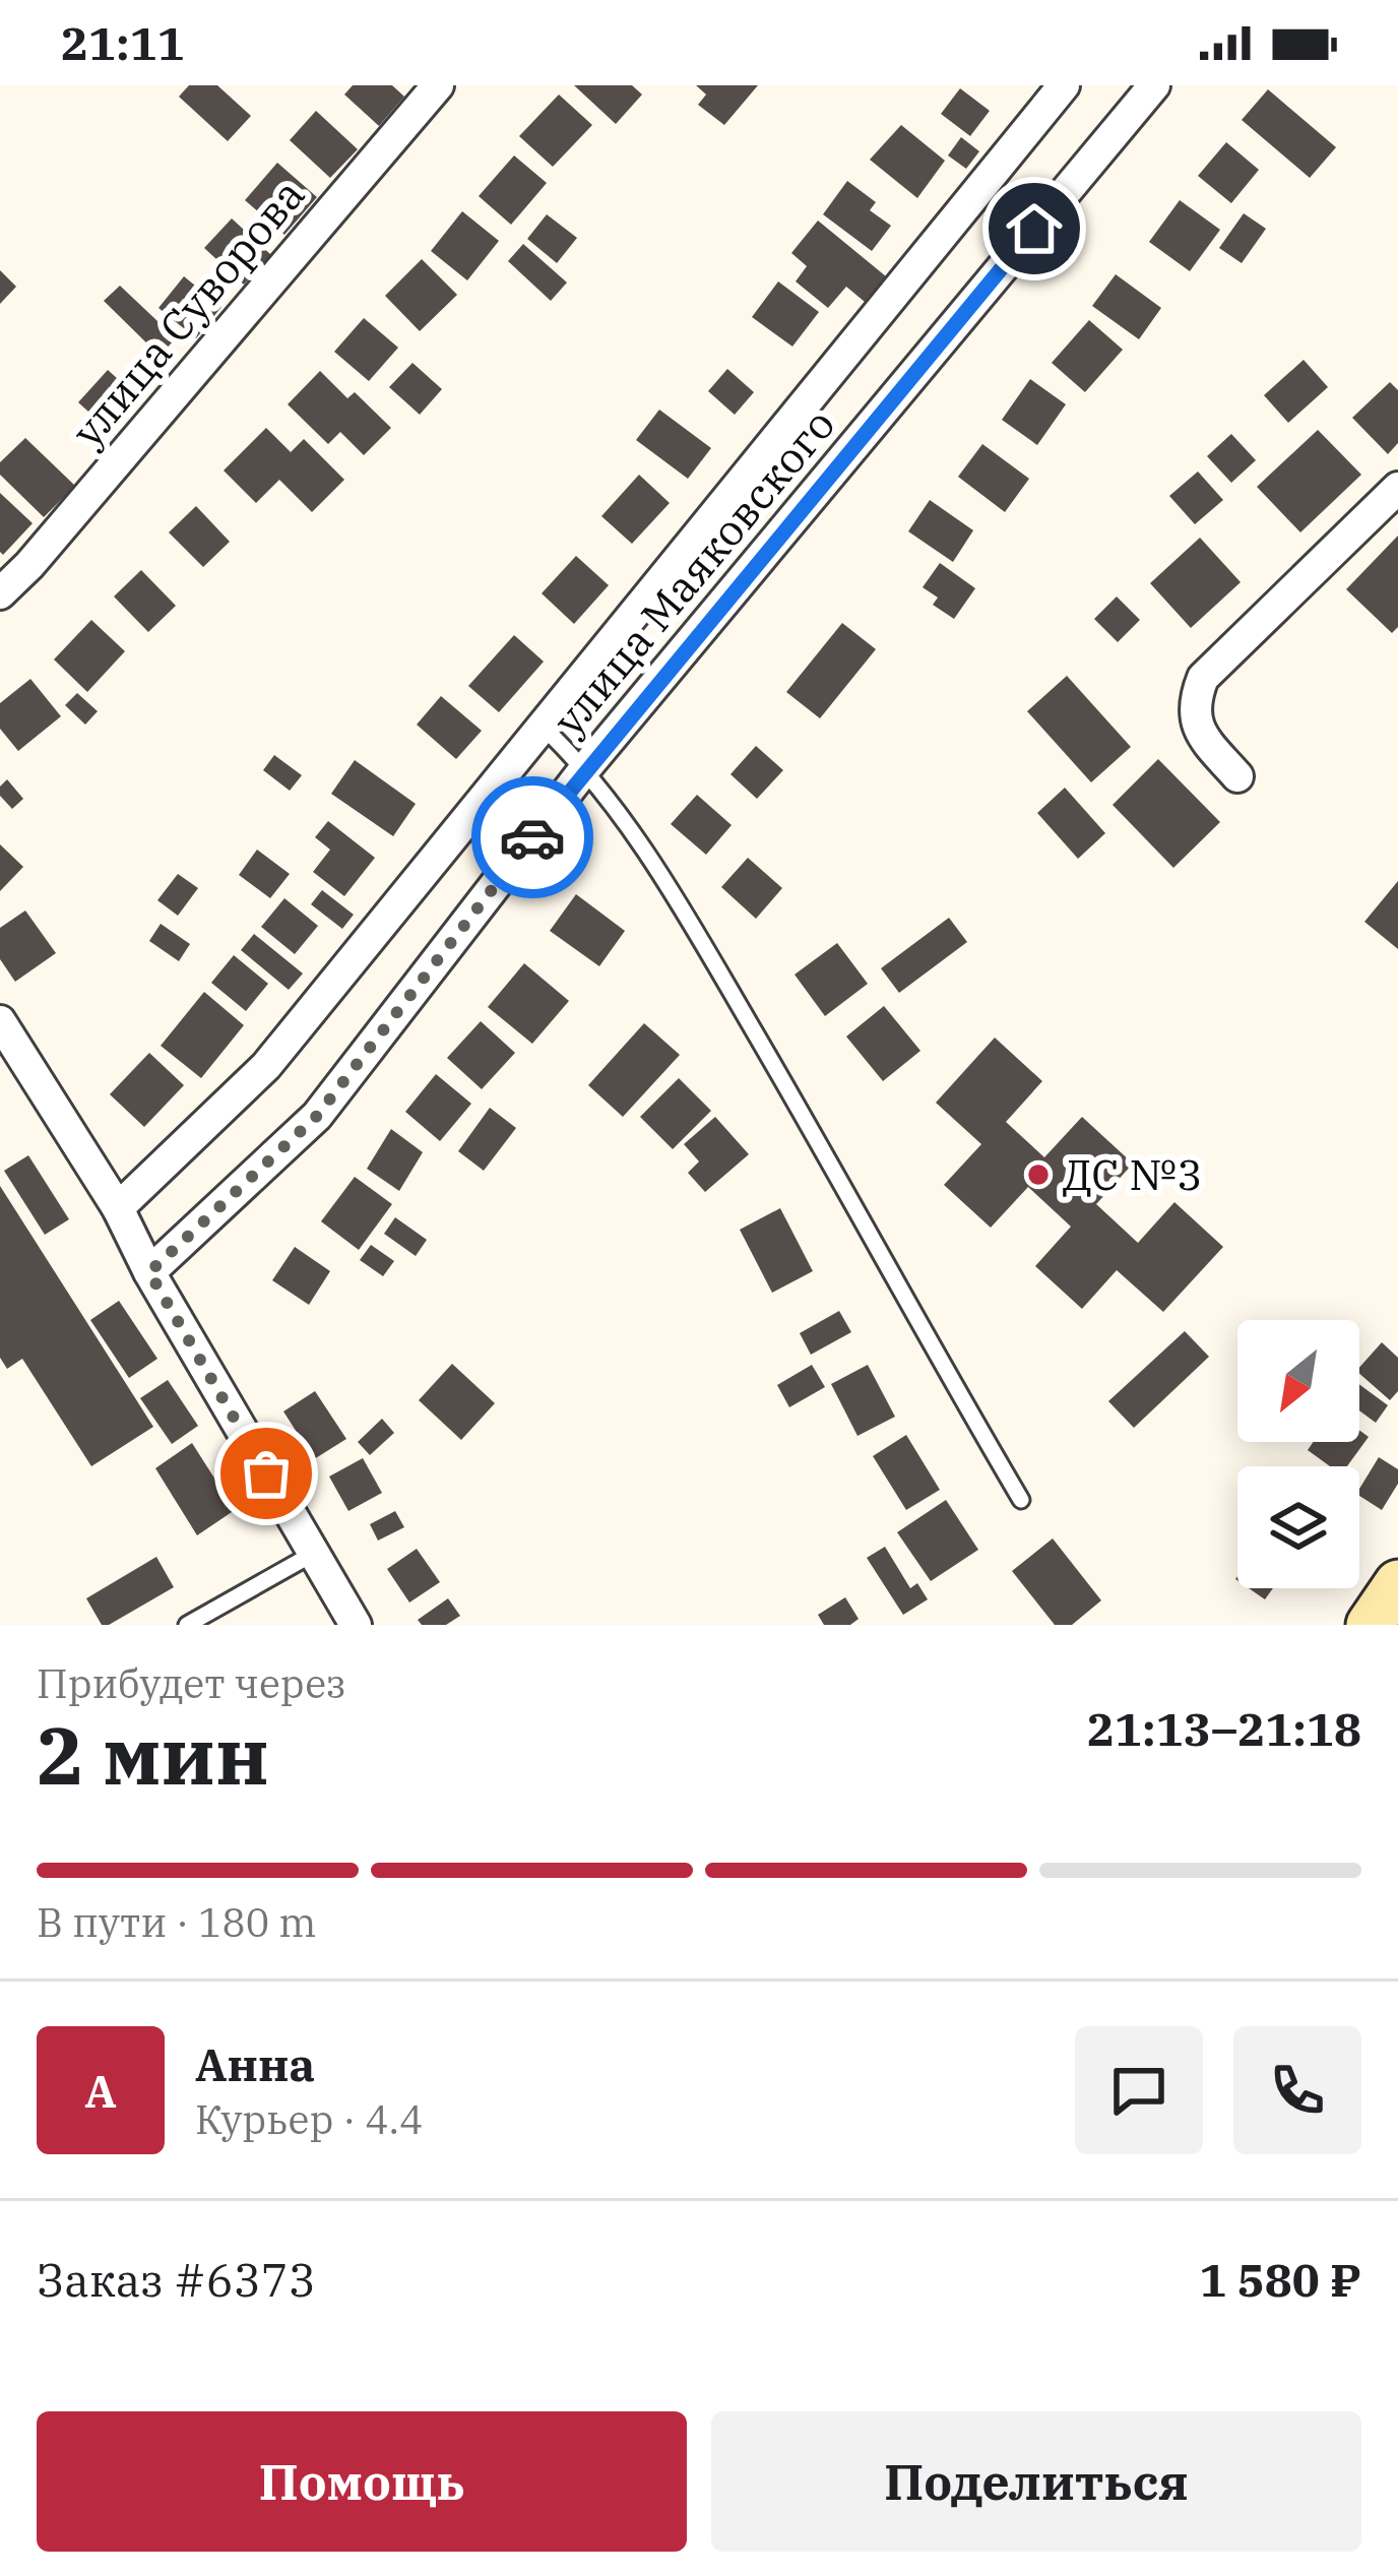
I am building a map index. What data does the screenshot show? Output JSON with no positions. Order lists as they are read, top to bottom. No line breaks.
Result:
{"streets":{"street":["улица Суворова","улица Маяковского"]},"places":["ДС №3"],"north":"bottom left","page":{"status":"21:11","heading":["2 мин","Прибудет через","21:13–21:18"],"panel":["Анна","Курьер · 4.4","Заказ #6373","1 580 ₽"],"bar":"В пути · 180 m","round":"А","buttons":["Помощь","Поделиться"]}}
